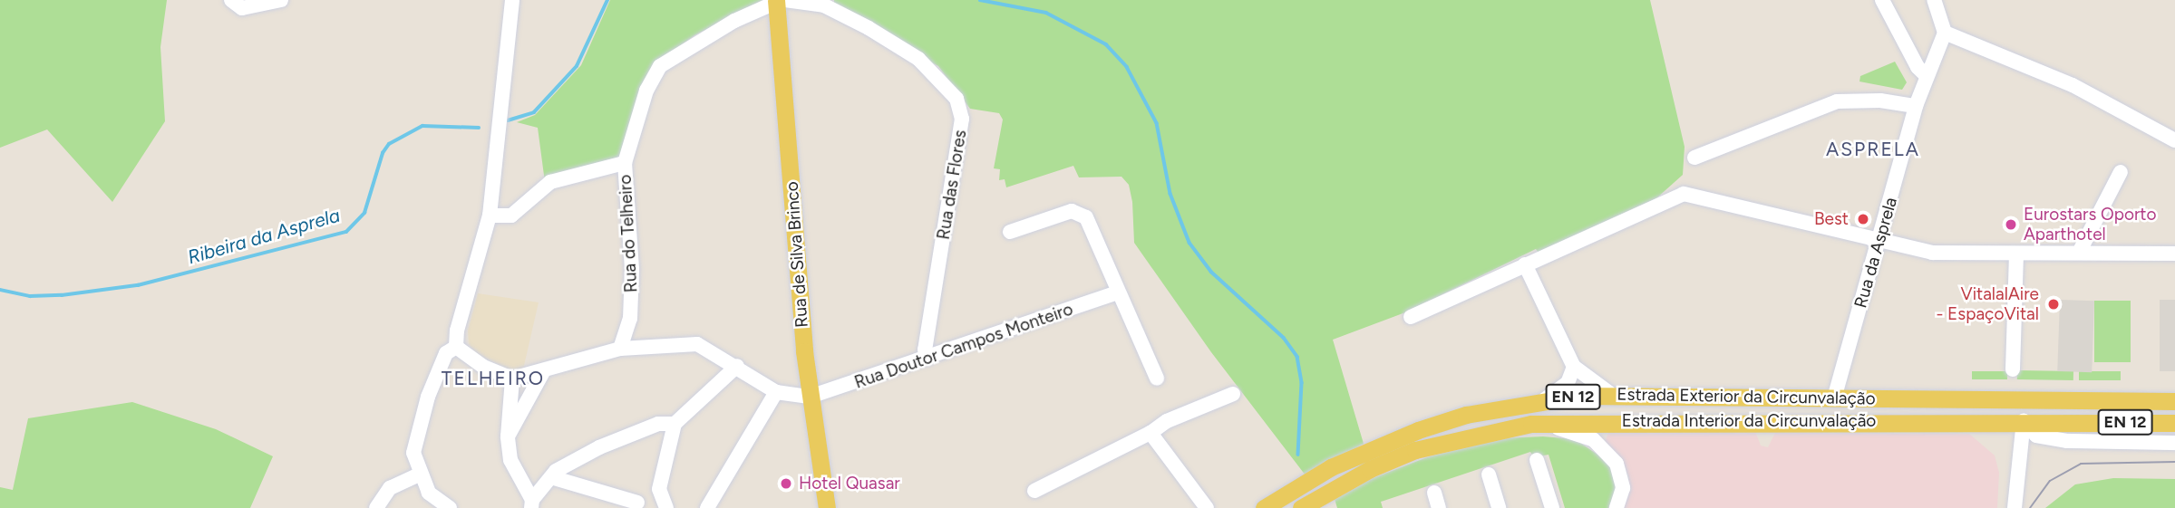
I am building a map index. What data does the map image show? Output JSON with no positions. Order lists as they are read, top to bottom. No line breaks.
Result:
{"streets":{"main road":["Rua de Silva Brinco","EN 12","Estrada Exterior da Circunvalação","Estrada Interior da Circunvalação"],"street":["Rua das Flores","Rua do Telheiro","Rua da Asprela","Rua Doutor Campos Monteiro"]},"crossings":[["Rua das Flores","Rua do Telheiro"],["Rua das Flores","Rua de Silva Brinco"],["Rua das Flores","Rua Doutor Campos Monteiro"],["Rua do Telheiro","Rua de Silva Brinco"],["Rua da Asprela","Estrada Exterior da Circunvalação"],["Rua de Silva Brinco","Rua Doutor Campos Monteiro"],["EN 12","Estrada Exterior da Circunvalação"]],"districts":["ASPRELA","TELHEIRO"],"water":["Ribeira da Asprela"],"places":["Best","Eurostars Oporto Aparthotel","VitalalAire - EspaçoVital","Hotel Quasar"]}
